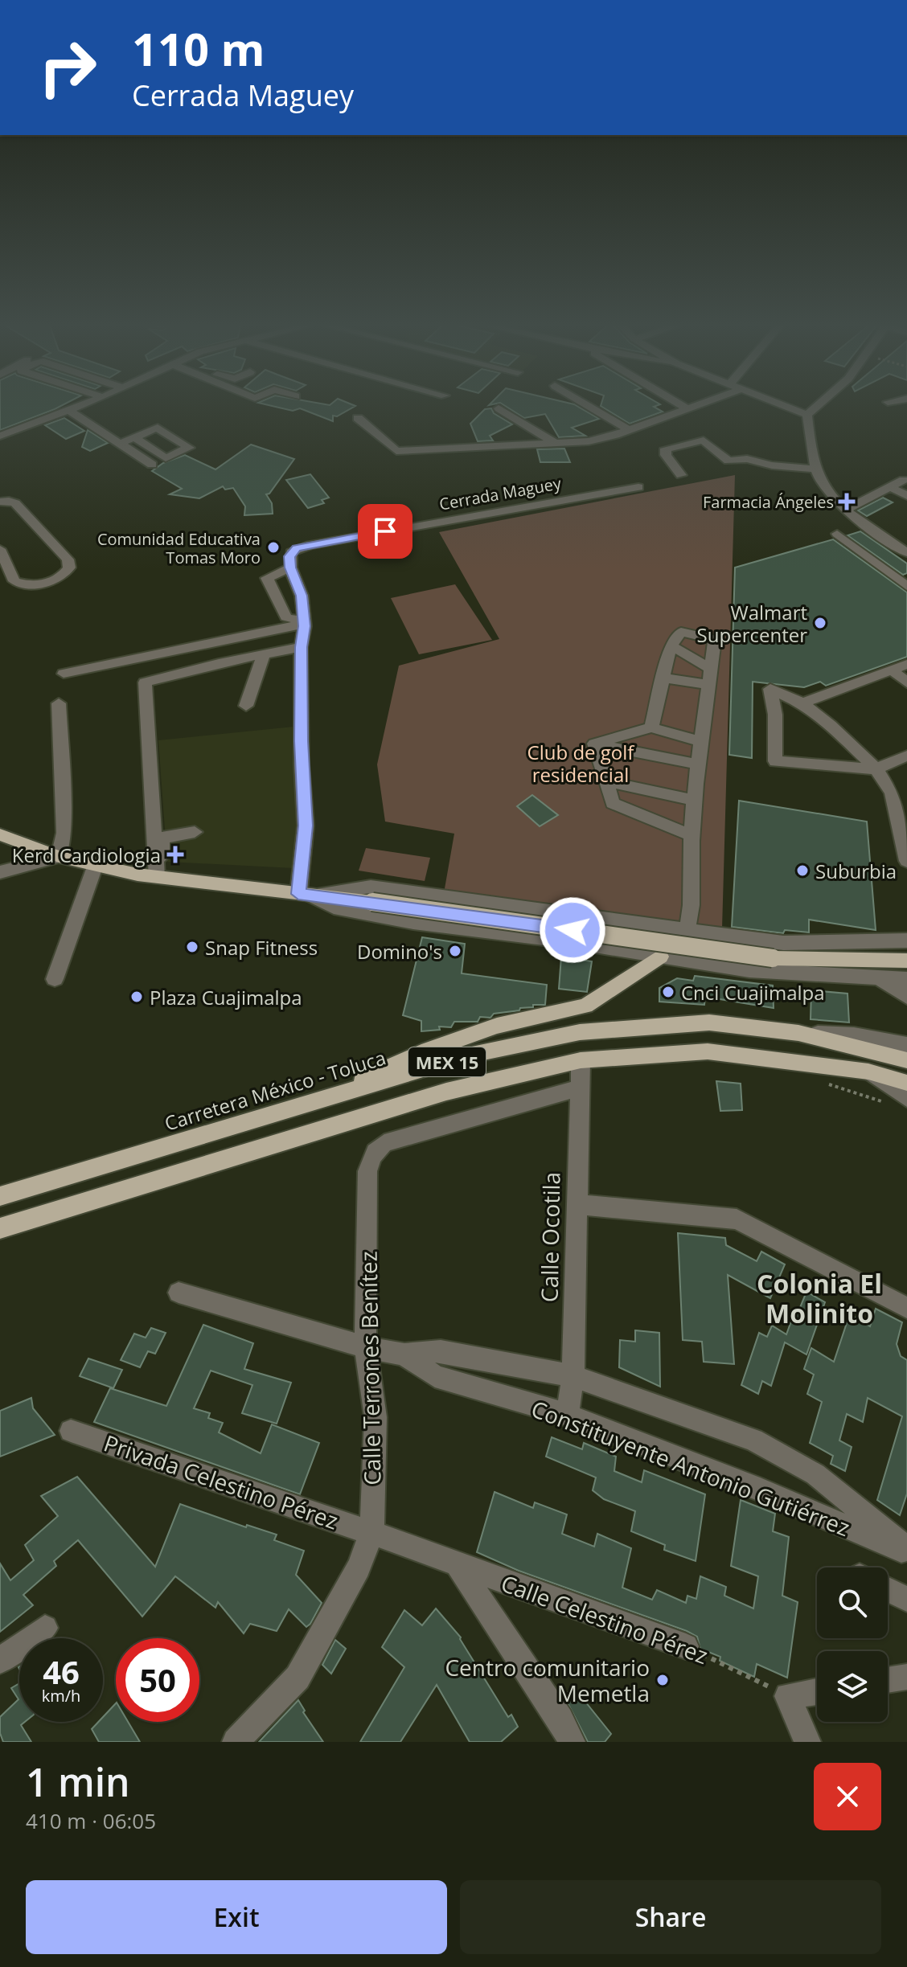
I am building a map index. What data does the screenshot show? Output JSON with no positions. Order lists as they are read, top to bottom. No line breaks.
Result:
{"streets":{"main road":["MEX 15","Carretera México - Toluca"],"street":["Cerrada Maguey","Calle Ocotila","Calle Terrones Benítez","Constituyente Antonio Gutiérrez","Privada Celestino Pérez","Calle Celestino Pérez"]},"crossings":[["MEX 15","Calle Ocotila"],["Calle Ocotila","Calle Terrones Benítez"],["Calle Ocotila","Constituyente Antonio Gutiérrez"],["Calle Terrones Benítez","Constituyente Antonio Gutiérrez"],["Calle Terrones Benítez","Privada Celestino Pérez"],["Calle Terrones Benítez","Calle Celestino Pérez"],["Privada Celestino Pérez","Calle Celestino Pérez"]],"districts":["Colonia El Molinito"],"parks":["Club de golf residencial"],"places":{"health":["Farmacia Ángeles","Kerd Cardiologia"],"other":["Comunidad Educativa Tomas Moro","Walmart Supercenter","Suburbia","Snap Fitness","Domino's","Cnci Cuajimalpa","Plaza Cuajimalpa","Centro comunitario Memetla"]},"page":{"turn":["110 m","Cerrada Maguey"],"speed":"46 km/h","limit":"50","heading":["1 min","410 m · 06:05"],"buttons":["Exit","Share"]}}
